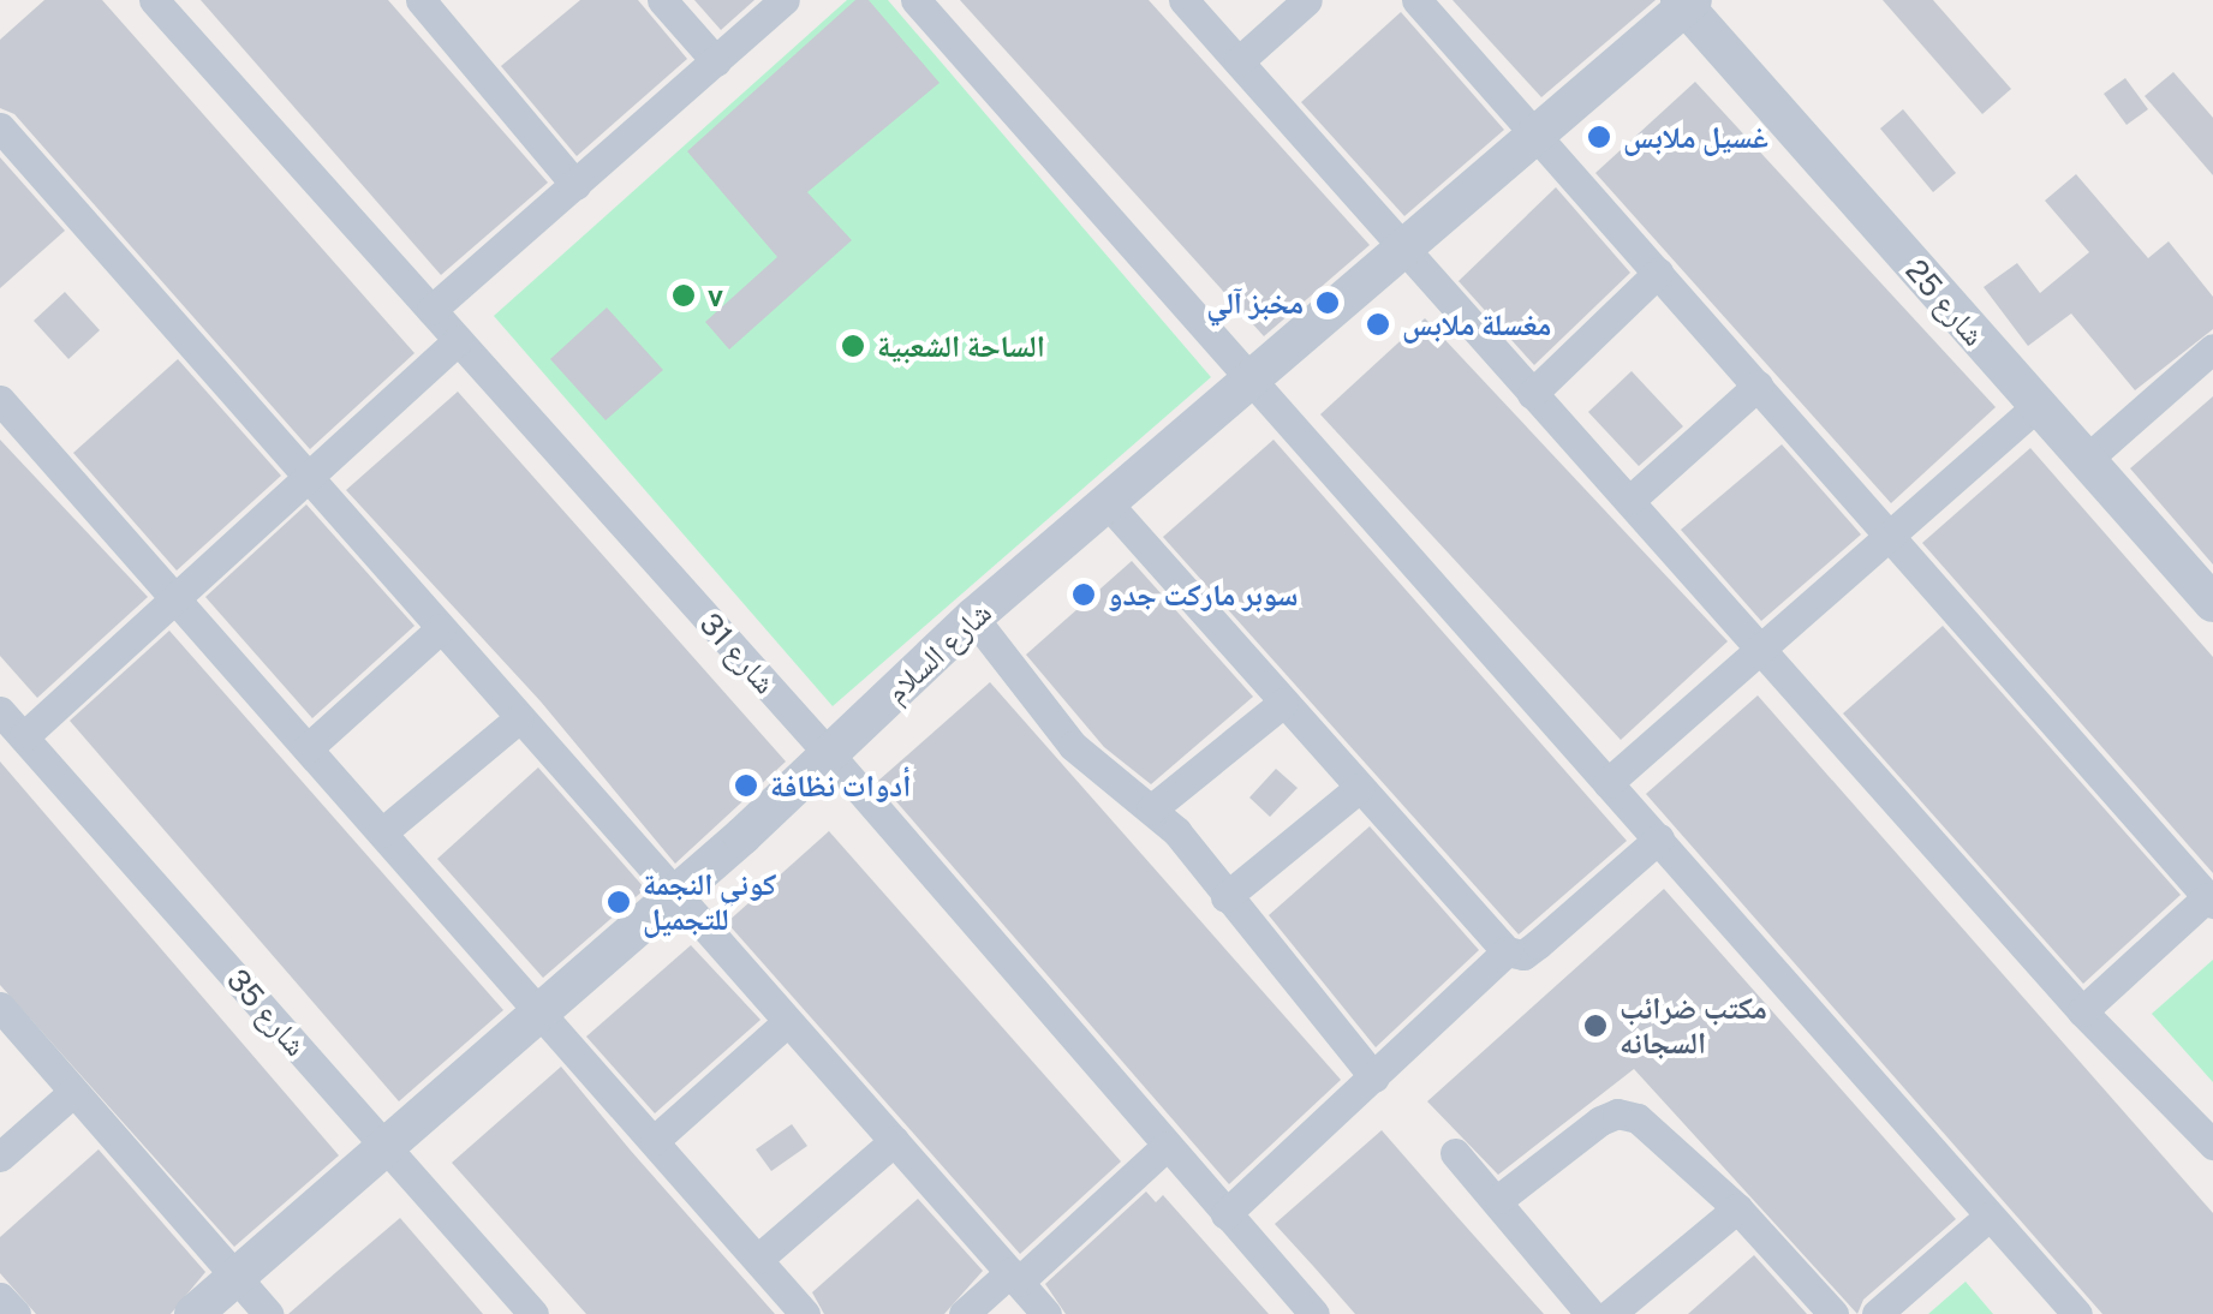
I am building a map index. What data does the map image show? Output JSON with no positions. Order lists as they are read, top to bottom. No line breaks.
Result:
{"streets":{"street":["شارع 25","شارع السلام","شارع 31","شارع 35"]},"crossings":[["شارع 25","شارع السلام"],["شارع السلام","شارع 31"],["شارع السلام","شارع 35"]],"places":["غسيل ملابس","v","مخبز آلي","مغسلة ملابس","الساحة الشعبية","سوبر ماركت جدو","أدوات نظافة","كوني النجمة للتجميل","مكتب ضرائب السجانه"]}
